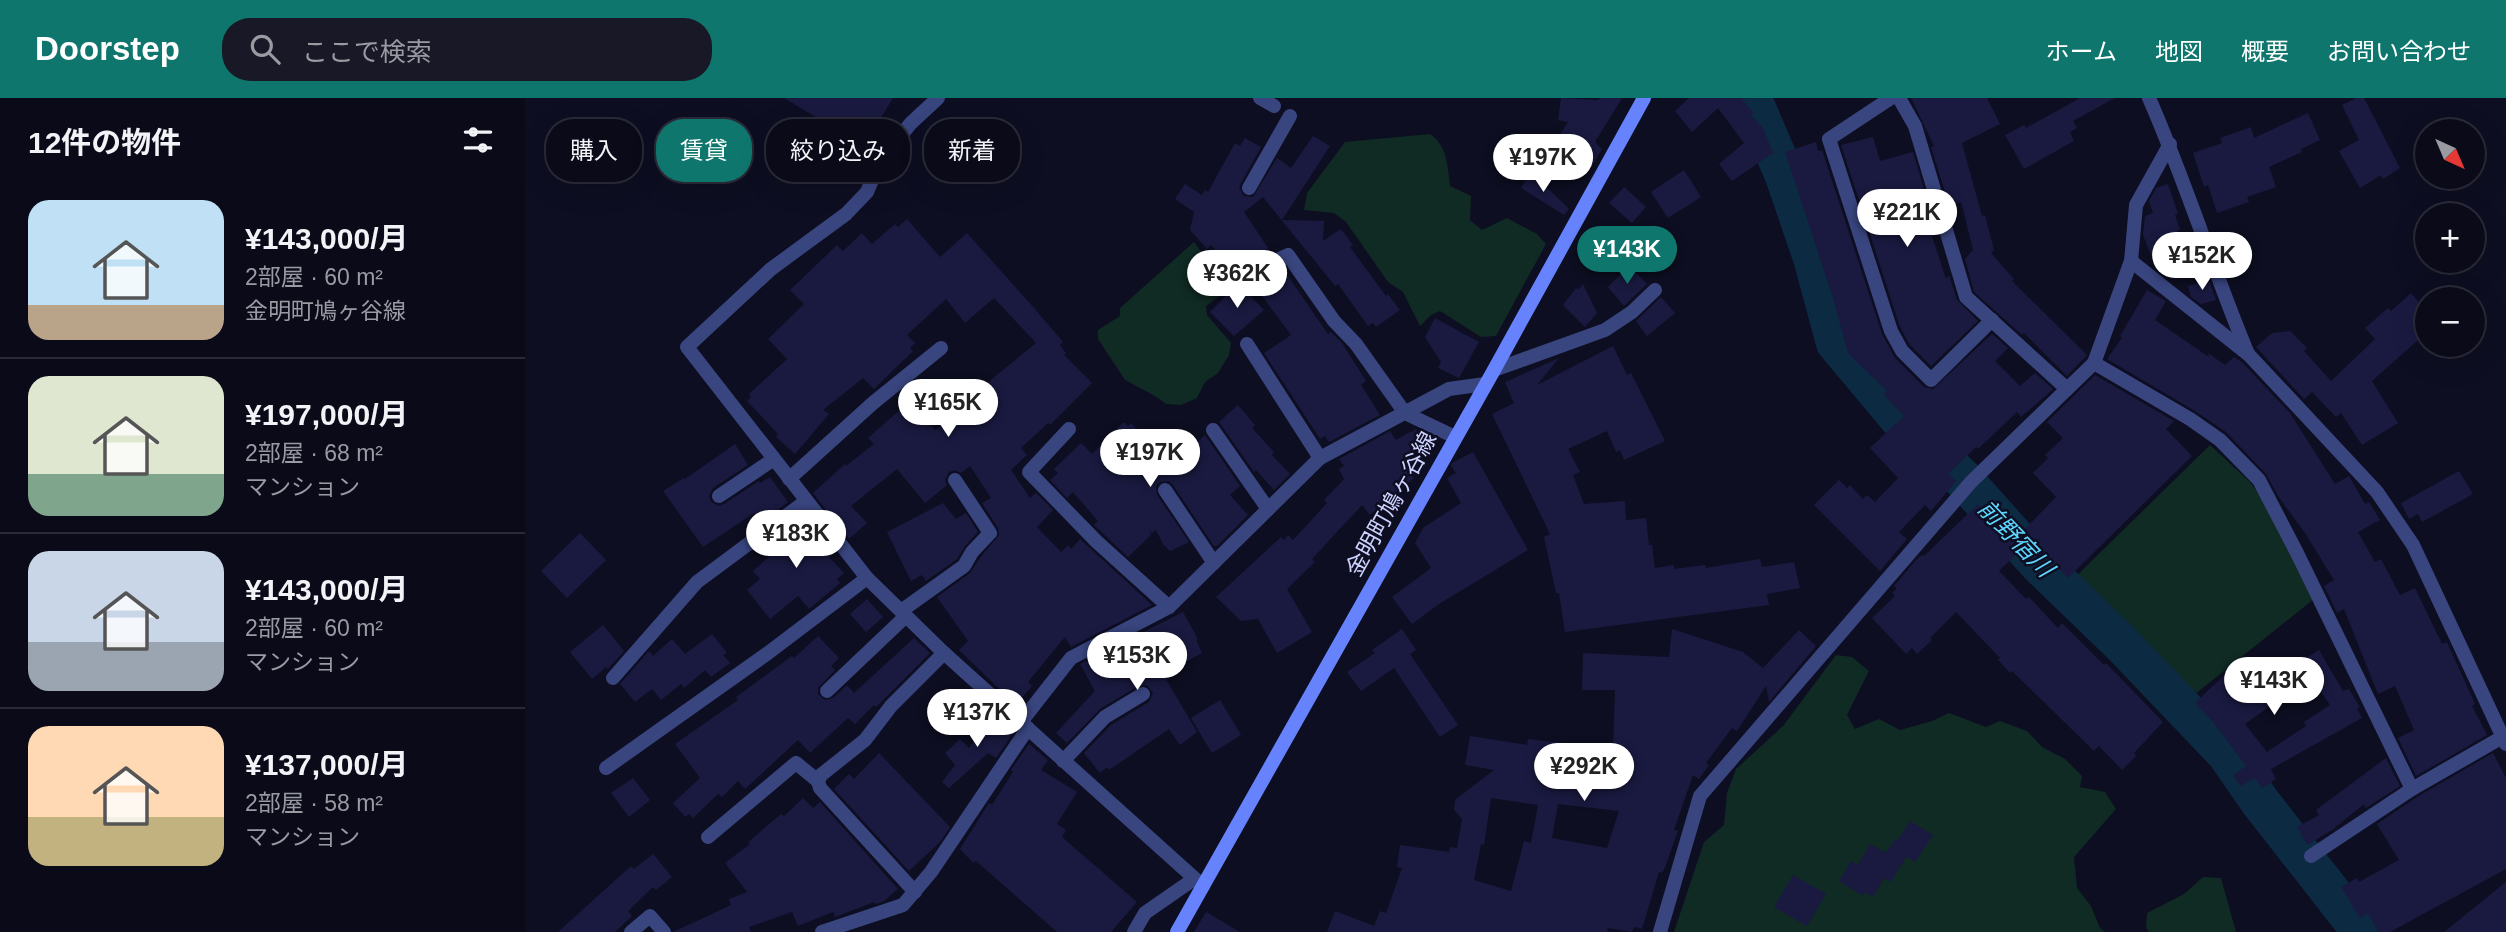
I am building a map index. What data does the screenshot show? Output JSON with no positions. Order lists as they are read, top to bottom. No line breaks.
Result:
{"streets":{"main road":["金明町鳩ヶ谷線"]},"water":["前野宿川"],"north":"bottom right","page":{"header":"Doorstep","search":"ここで検索","nav":["ホーム","地図","概要","お問い合わせ"],"heading":"12件の物件","map_buttons":["+","−"],"chip":["購入","賃貸","絞り込み","新着"],"price":["¥197K","¥221K","¥143K","¥152K","¥362K","¥165K","¥197K","¥183K","¥153K","¥143K","¥137K","¥292K"],"list":[{"name":"¥143,000/月","note":"2部屋 · 60 m² · 金明町鳩ヶ谷線"},{"name":"¥197,000/月","note":"2部屋 · 68 m² · マンション"},{"name":"¥143,000/月","note":"2部屋 · 60 m² · マンション"},{"name":"¥137,000/月","note":"2部屋 · 58 m² · マンション"}]}}
